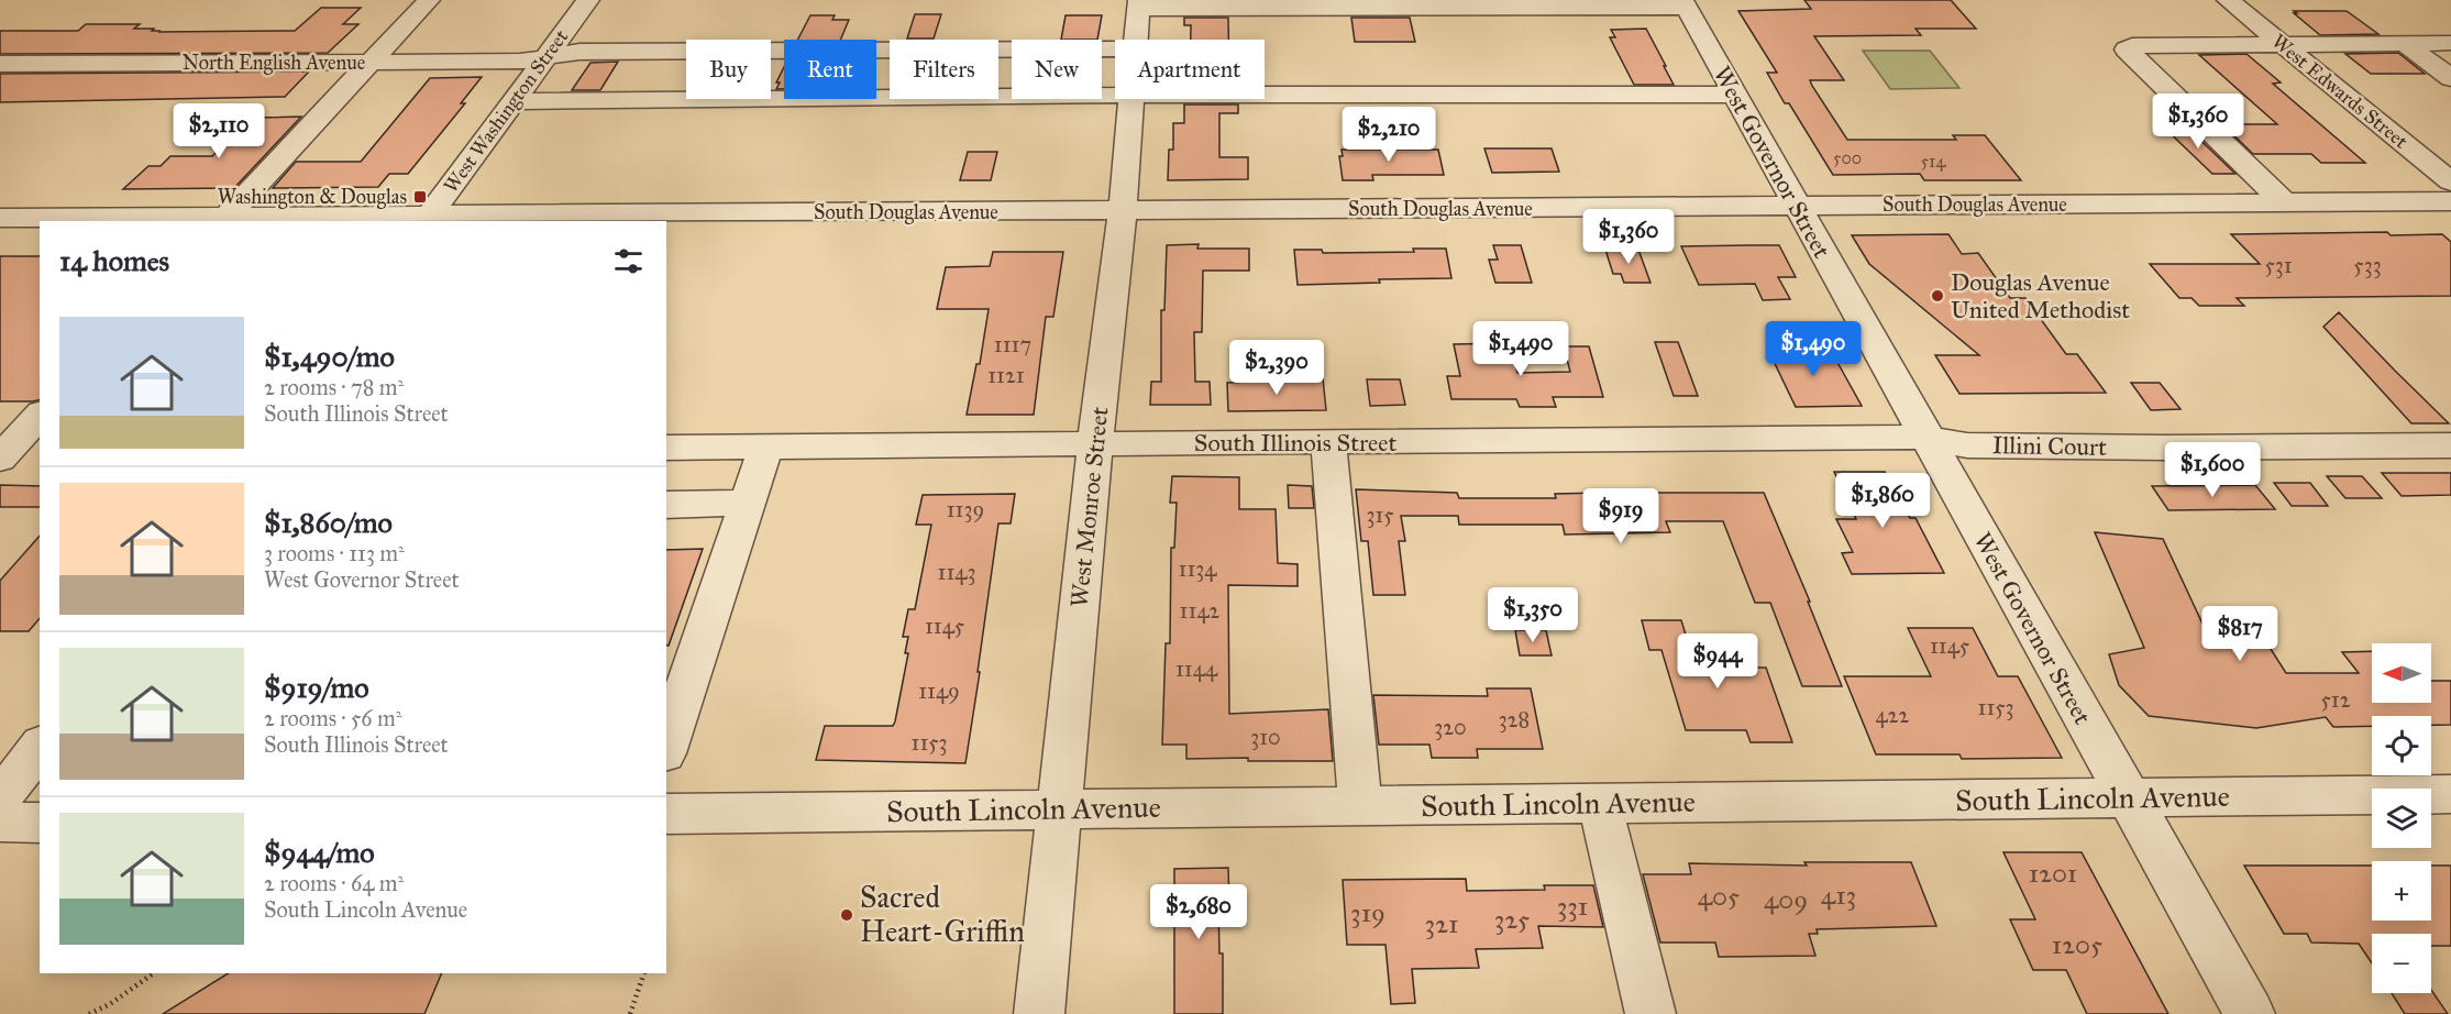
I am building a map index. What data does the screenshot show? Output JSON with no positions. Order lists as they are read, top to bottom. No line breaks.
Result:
{"streets":{"street":["North English Avenue","West Edwards Street","West Washington Street","West Governor Street","South Douglas Avenue","South Illinois Street","Illini Court","West Monroe Street","South Lincoln Avenue"]},"crossings":[["North English Avenue","West Washington Street"],["West Washington Street","South Douglas Avenue"],["West Governor Street","South Douglas Avenue"],["West Governor Street","South Illinois Street"],["West Governor Street","Illini Court"],["West Governor Street","South Lincoln Avenue"],["South Douglas Avenue","West Monroe Street"],["South Illinois Street","Illini Court"],["South Illinois Street","West Monroe Street"],["West Monroe Street","South Lincoln Avenue"]],"places":{"transit":["Washington & Douglas"],"other":["Douglas Avenue United Methodist","Sacred Heart-Griffin"]},"house_numbers":["500","514","531","533","1117","1121","1139","315","1134","1143","1142","1145","1145","1144","1149","512","1153","422","328","320","310","1153","1201","413","405","409","331","319","325","321","1205"],"north":"left","page":{"chip":["Buy","Rent","Filters","New","Apartment"],"price":["$1,360","$2,110","$2,210","$1,360","$1,490","$1,490","$2,390","$1,600","$1,860","$919","$1,350","$817","$944","$2,680"],"heading":"14 homes","list":[{"name":"$1,490/mo","note":"2 rooms · 78 m² · South Illinois Street"},{"name":"$1,860/mo","note":"3 rooms · 113 m² · West Governor Street"},{"name":"$919/mo","note":"2 rooms · 56 m² · South Illinois Street"},{"name":"$944/mo","note":"2 rooms · 64 m² · South Lincoln Avenue"}],"map_buttons":["+","−"]}}
